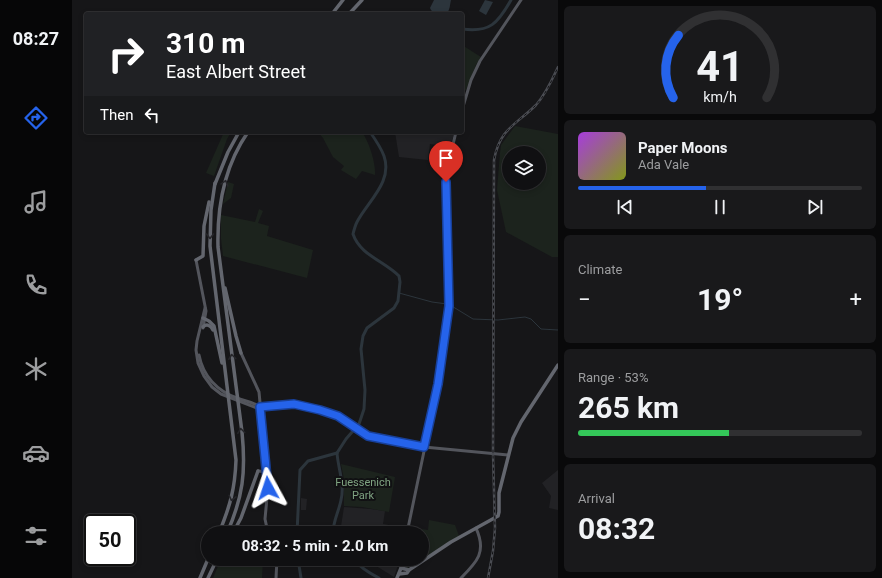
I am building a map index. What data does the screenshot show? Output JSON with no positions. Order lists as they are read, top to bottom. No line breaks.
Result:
{"parks":["Fuessenich Park"],"page":{"tabs":"08:27","turn":["310 m","East Albert Street"],"then":"Then","song":["Paper Moons","Ada Vale"],"tile":["Climate",["Range · 53%","265 km"],["Arrival","08:32"]],"heat":["−","19°","+"],"limit":"50","trip":"08:32 · 5 min · 2.0 km","gauge":["41","km/h"]}}
